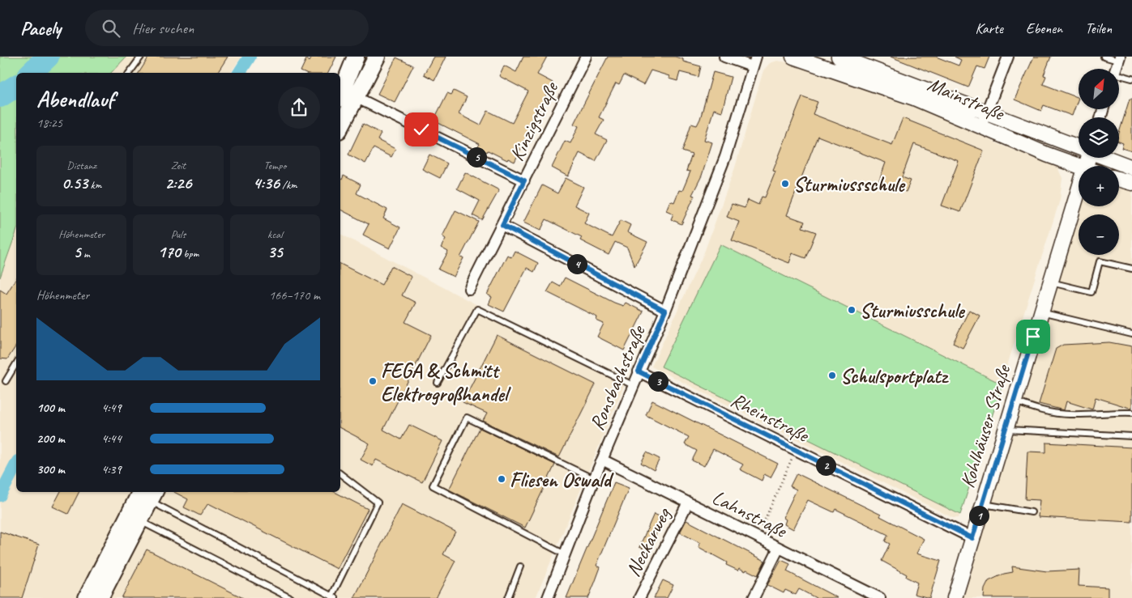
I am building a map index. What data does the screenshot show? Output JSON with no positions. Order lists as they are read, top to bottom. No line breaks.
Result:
{"streets":{"main road":["Mainstraße","Kohlhäuser Straße"],"street":["Kinzigstraße","Ronsbachstraße","Rheinstraße","Lahnstraße","Neckarweg"]},"crossings":[["Ronsbachstraße","Rheinstraße"],["Ronsbachstraße","Lahnstraße"],["Rheinstraße","Kohlhäuser Straße"],["Lahnstraße","Neckarweg"]],"places":["Sturmiussschule","Sturmiusschule","Schulsportplatz","FEGA & Schmitt Elektrogroßhandel","Fliesen Oswald"],"north":"top right","page":{"header":"Pacely","search":"Hier suchen","nav":["Karte","Ebenen","Teilen"],"map_buttons":["+","−"],"heading":["Abendlauf","18:25"],"stats":[["Distanz","0.53 km"],["Zeit","2:26"],["Tempo","4:36 /km"],["Höhenmeter","5 m"],["Puls","170 bpm"],["kcal","35"]],"pins":["5","4","3","2","1"],"chart":["Höhenmeter","166–170 m"],"list":[{"name":"100 m","note":"4:49"},{"name":"200 m","note":"4:44"},{"name":"300 m","note":"4:39"}]}}
